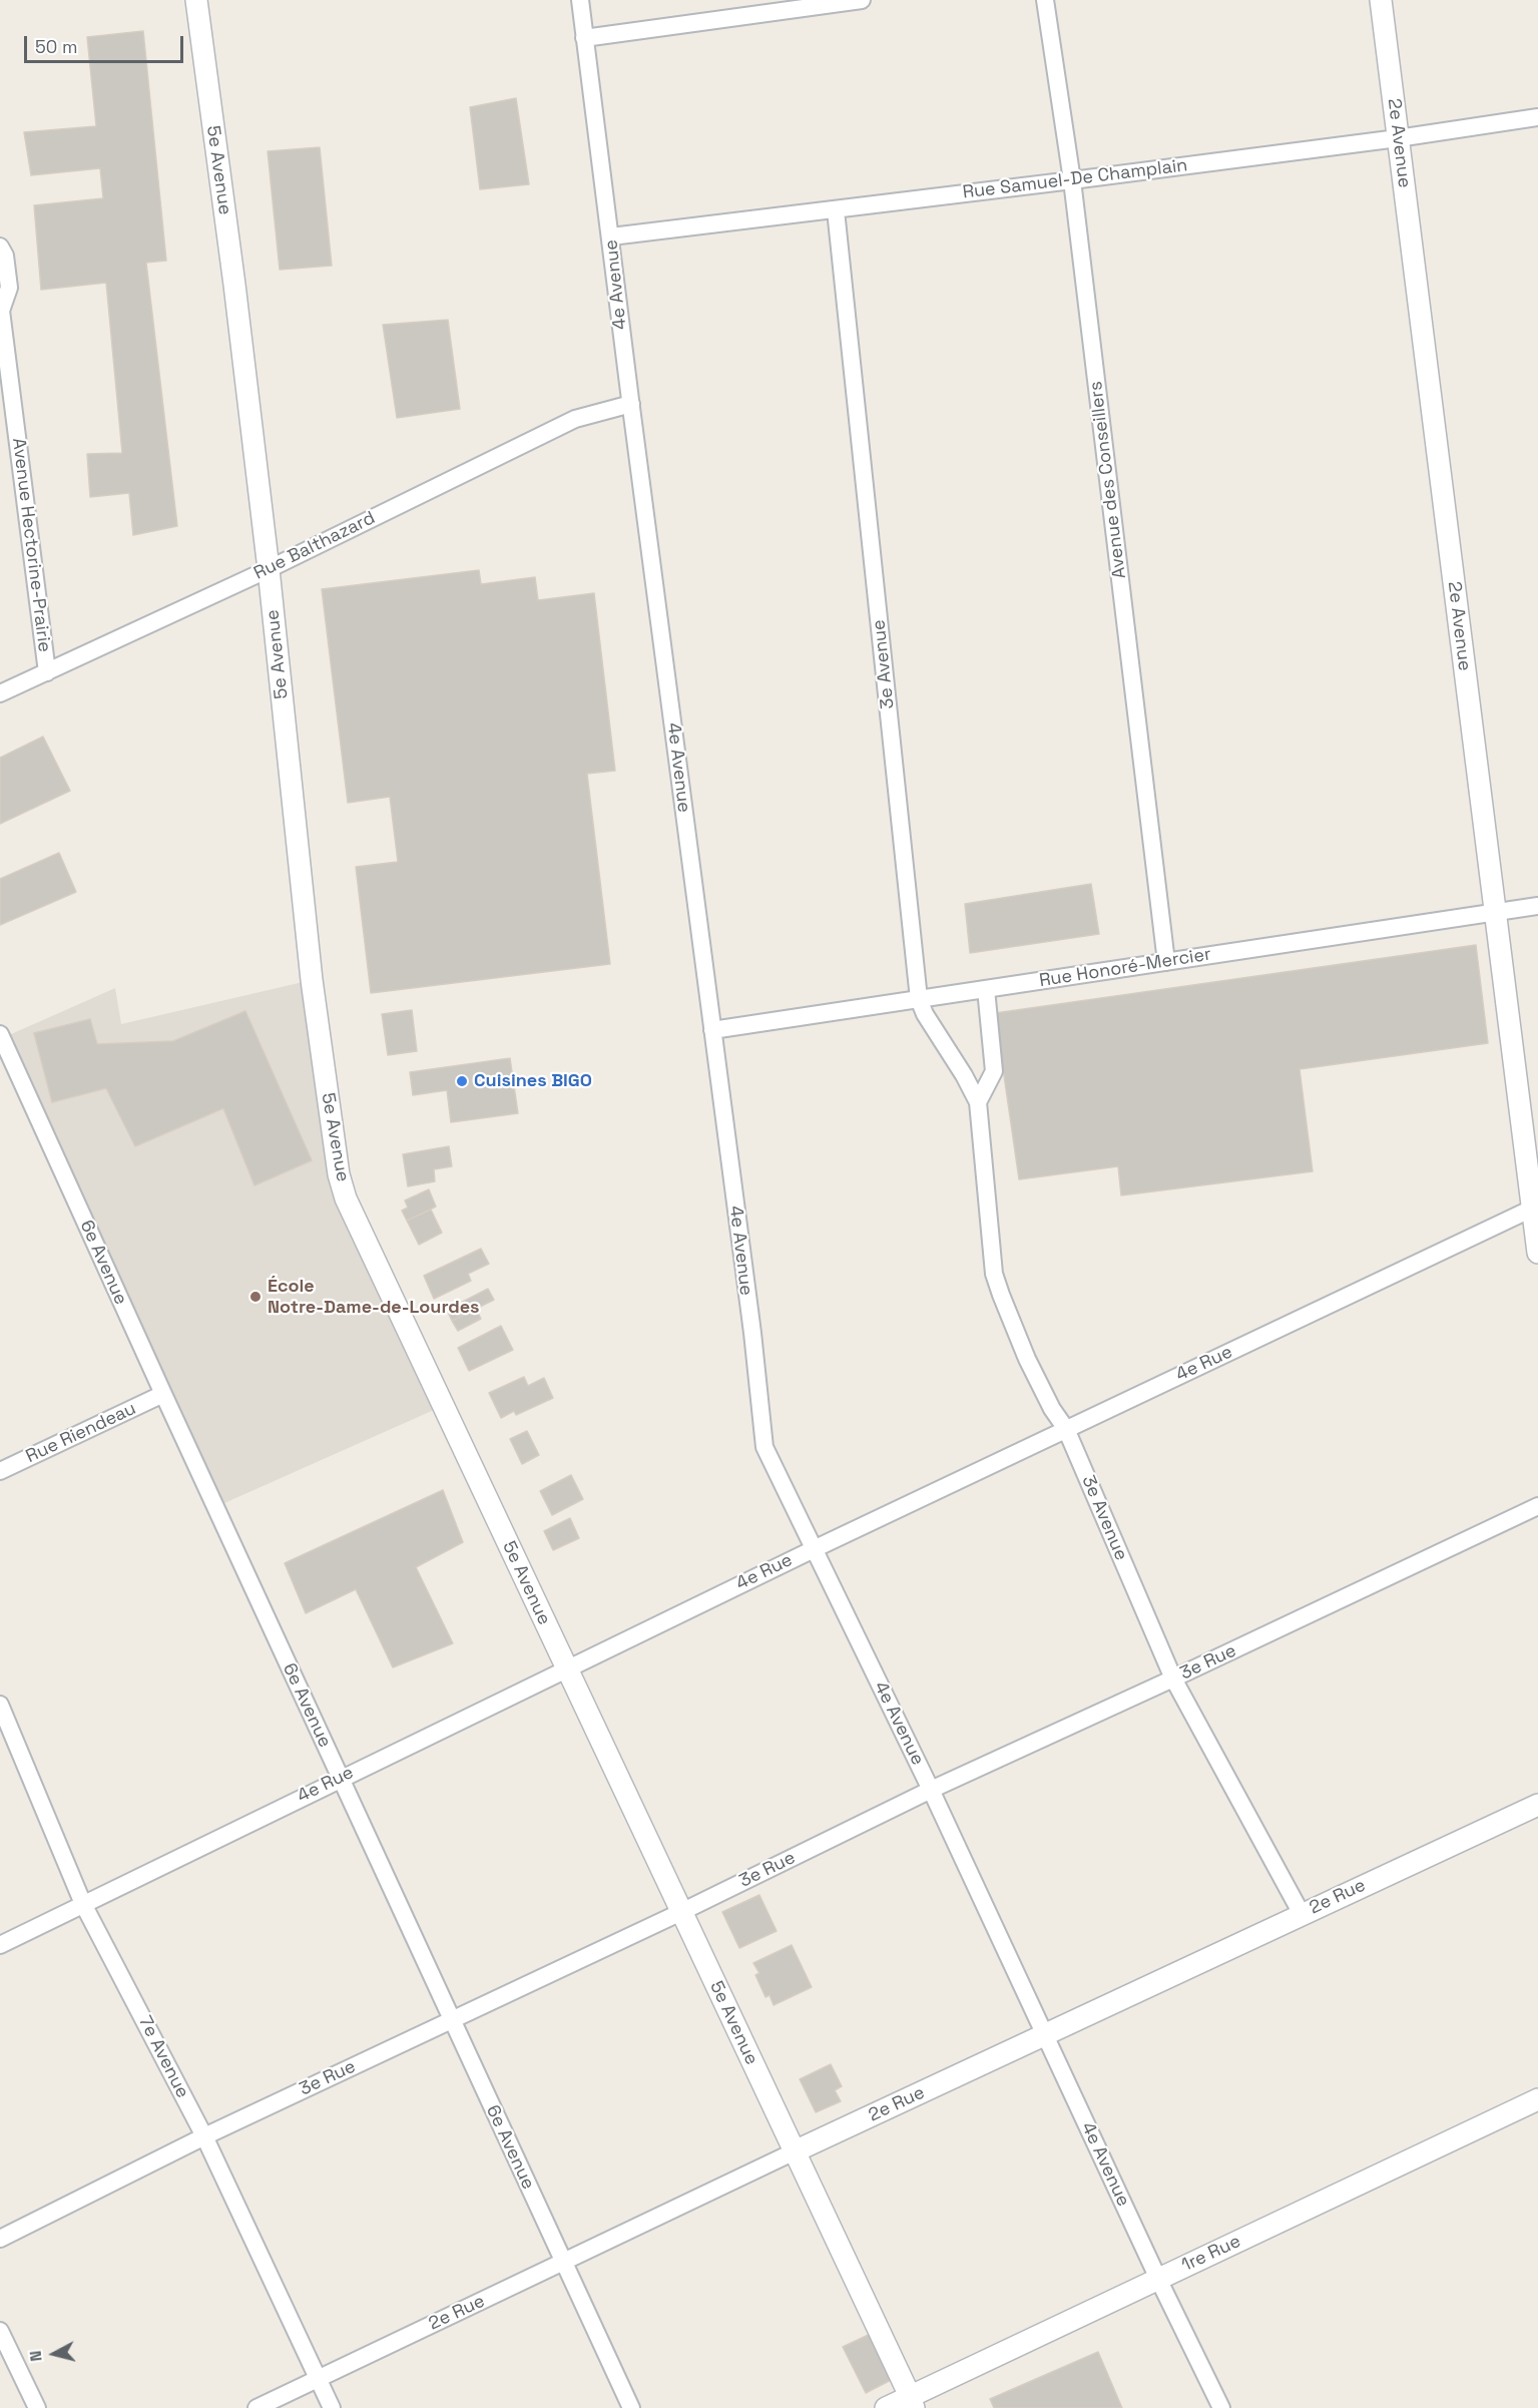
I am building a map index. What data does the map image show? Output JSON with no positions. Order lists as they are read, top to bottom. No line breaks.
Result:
{"streets":{"street":["2e Avenue","5e Avenue","Rue Samuel-De Champlain","4e Avenue","Avenue des Conseillers","Avenue Hectorine-Prairie","Rue Balthazard","3e Avenue","Rue Honoré-Mercier","6e Avenue","4e Rue","Rue Riendeau","3e Rue","2e Rue","7e Avenue","1re Rue"]},"crossings":[["2e Avenue","Rue Samuel-De Champlain"],["2e Avenue","Rue Honoré-Mercier"],["2e Avenue","4e Rue"],["5e Avenue","Rue Balthazard"],["5e Avenue","4e Rue"],["5e Avenue","3e Rue"],["5e Avenue","2e Rue"],["5e Avenue","1re Rue"],["Rue Samuel-De Champlain","4e Avenue"],["Rue Samuel-De Champlain","Avenue des Conseillers"],["Rue Samuel-De Champlain","3e Avenue"],["4e Avenue","Rue Balthazard"],["4e Avenue","Rue Honoré-Mercier"],["4e Avenue","4e Rue"],["4e Avenue","3e Rue"],["4e Avenue","2e Rue"],["4e Avenue","1re Rue"],["Avenue des Conseillers","Rue Honoré-Mercier"],["Avenue Hectorine-Prairie","Rue Balthazard"],["3e Avenue","Rue Honoré-Mercier"],["3e Avenue","4e Rue"],["3e Avenue","3e Rue"],["3e Avenue","2e Rue"],["6e Avenue","4e Rue"],["6e Avenue","Rue Riendeau"],["6e Avenue","3e Rue"],["6e Avenue","2e Rue"],["4e Rue","7e Avenue"],["3e Rue","7e Avenue"],["2e Rue","7e Avenue"]],"places":["Cuisines BIGO","École Notre-Dame-de-Lourdes"],"scale_bar":"50 m","north":"left"}
